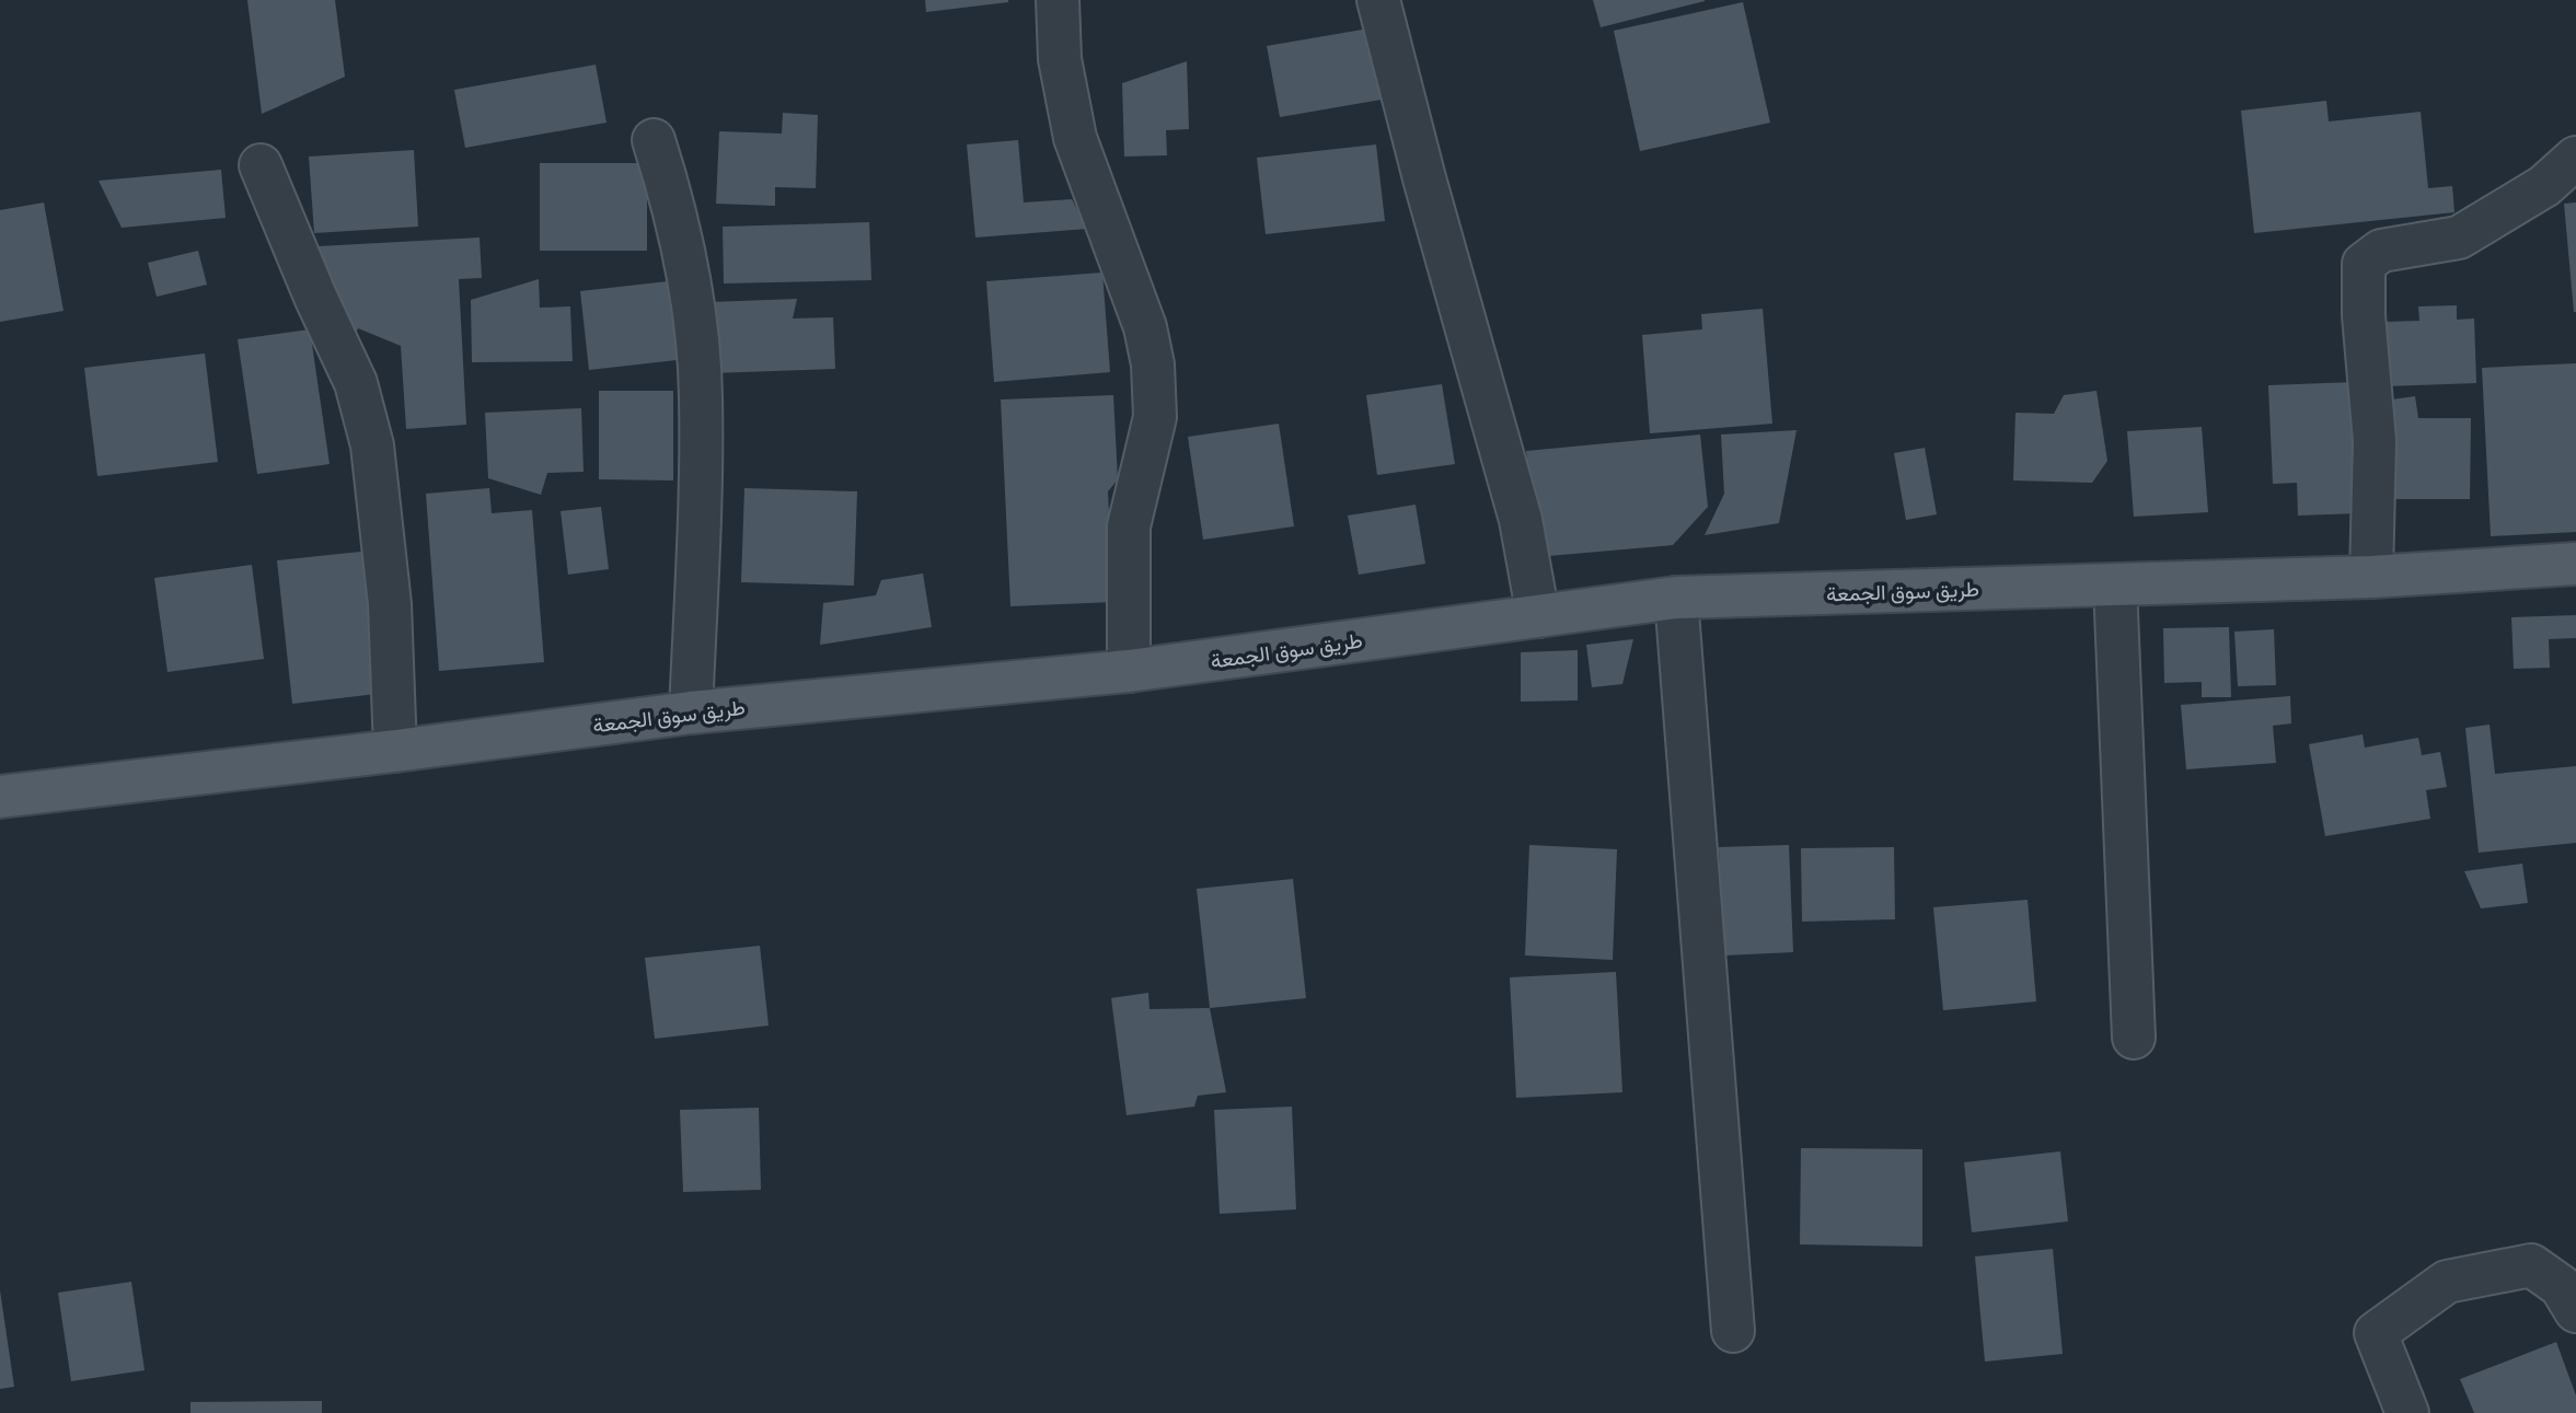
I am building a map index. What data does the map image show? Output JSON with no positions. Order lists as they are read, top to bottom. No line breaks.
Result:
{"streets":{"main road":["طريق سوق الجمعة"]}}
